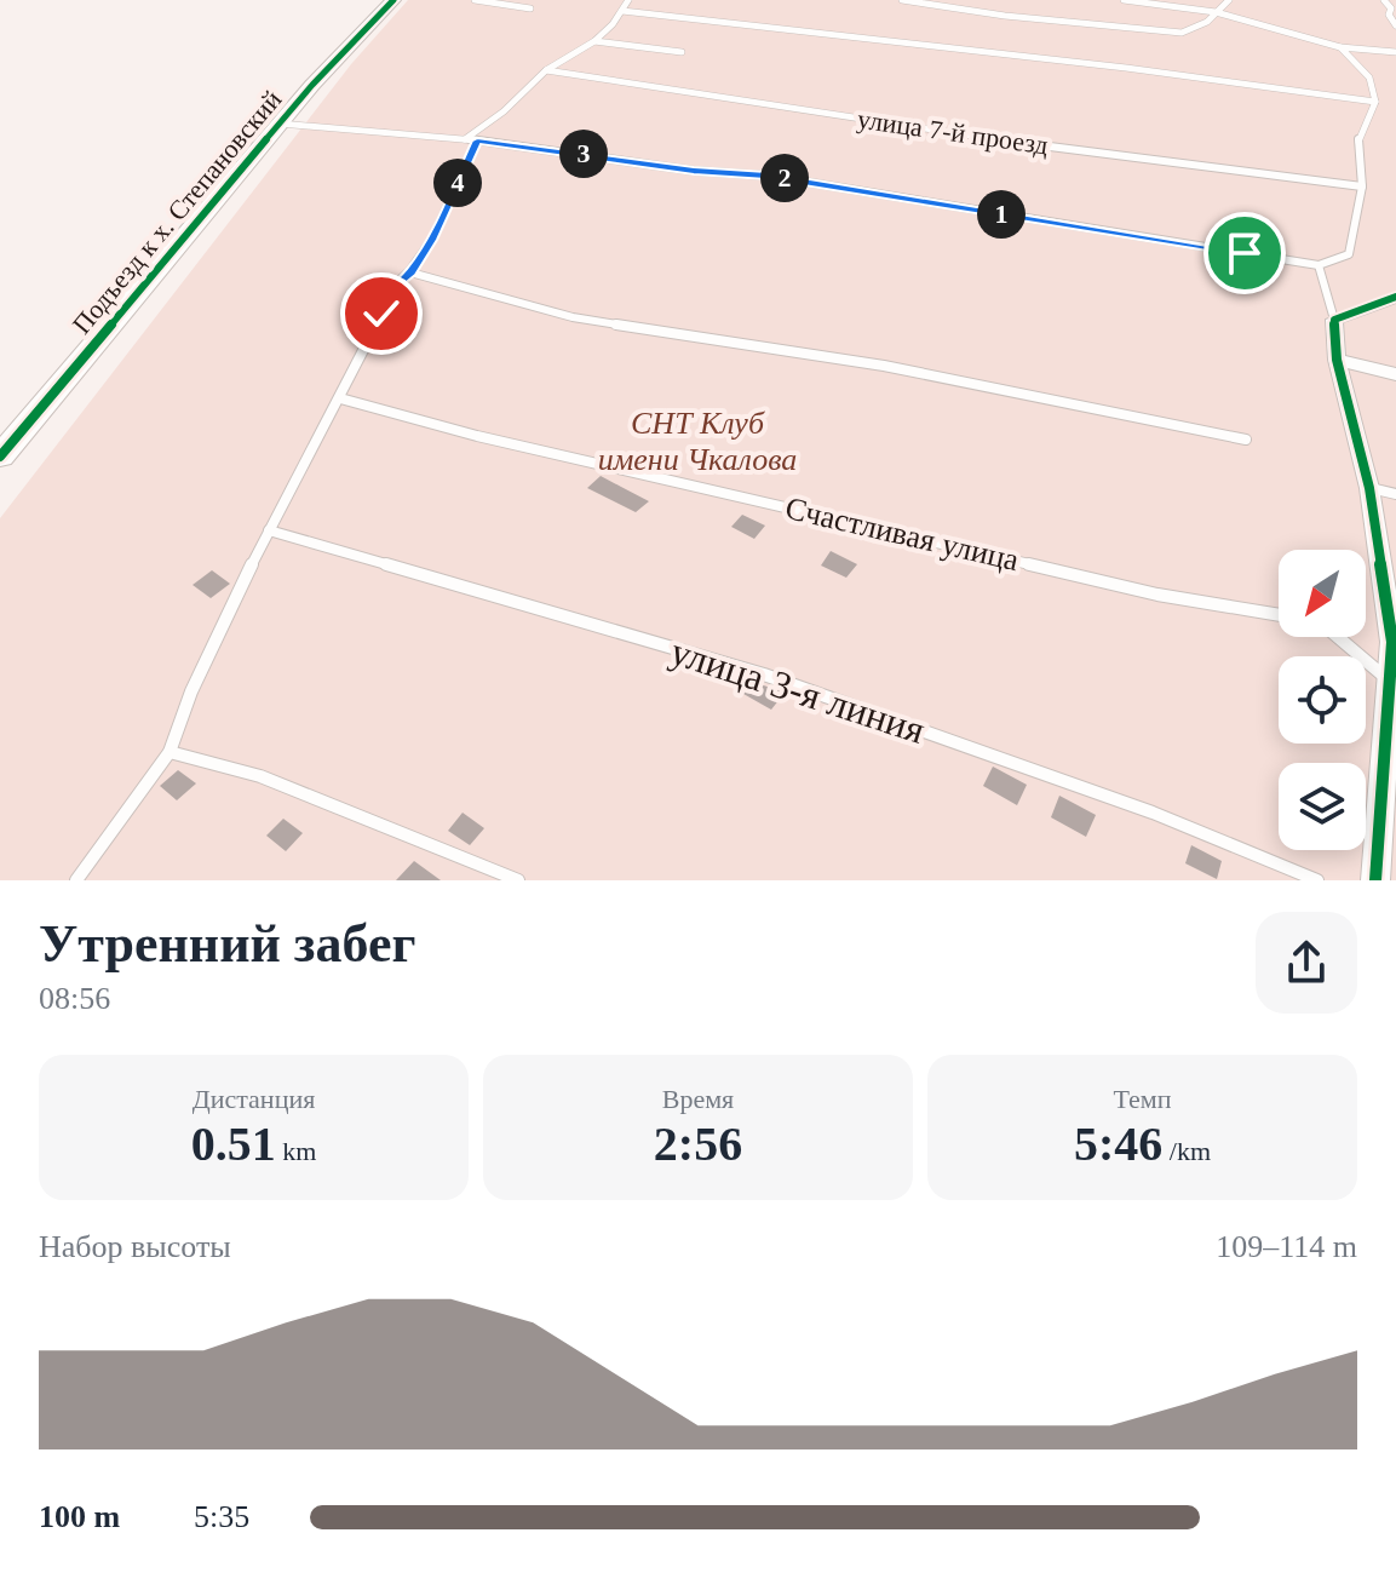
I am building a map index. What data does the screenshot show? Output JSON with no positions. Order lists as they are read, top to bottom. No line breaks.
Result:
{"streets":{"street":["Подъезд к х. Степановский"],"lane":["улица 7-й проезд","Счастливая улица","улица 3-я линия"]},"parks":["СНТ Клуб имени Чкалова"],"north":"bottom left","page":{"pins":["3","2","4","1"],"heading":["Утренний забег","08:56"],"stats":[["Дистанция","0.51 km"],["Время","2:56"],["Темп","5:46 /km"]],"chart":["Набор высоты","109–114 m"],"list":[{"name":"100 m","note":"5:35"}]}}
